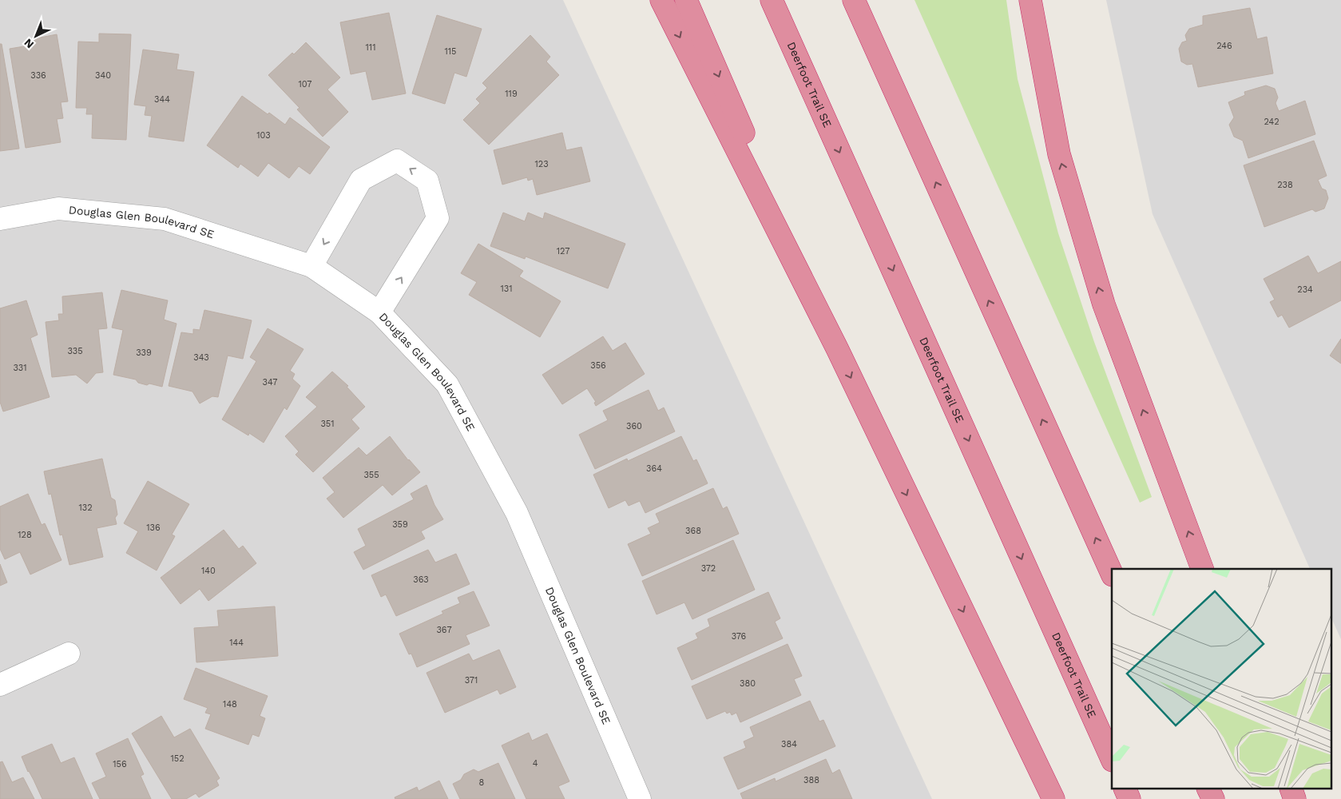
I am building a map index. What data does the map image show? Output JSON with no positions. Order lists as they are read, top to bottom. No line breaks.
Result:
{"streets":{"highway":["Deerfoot Trail SE"],"street":["Douglas Glen Boulevard SE"]},"house_numbers":["246","111","115","336","340","107","119","344","242","103","123","238","127","131","234","335","339","343","356","331","347","351","360","364","355","132","359","136","368","128","372","140","363","367","376","144","371","380","148","384","152","4","156","388","8"],"north":"bottom left"}
